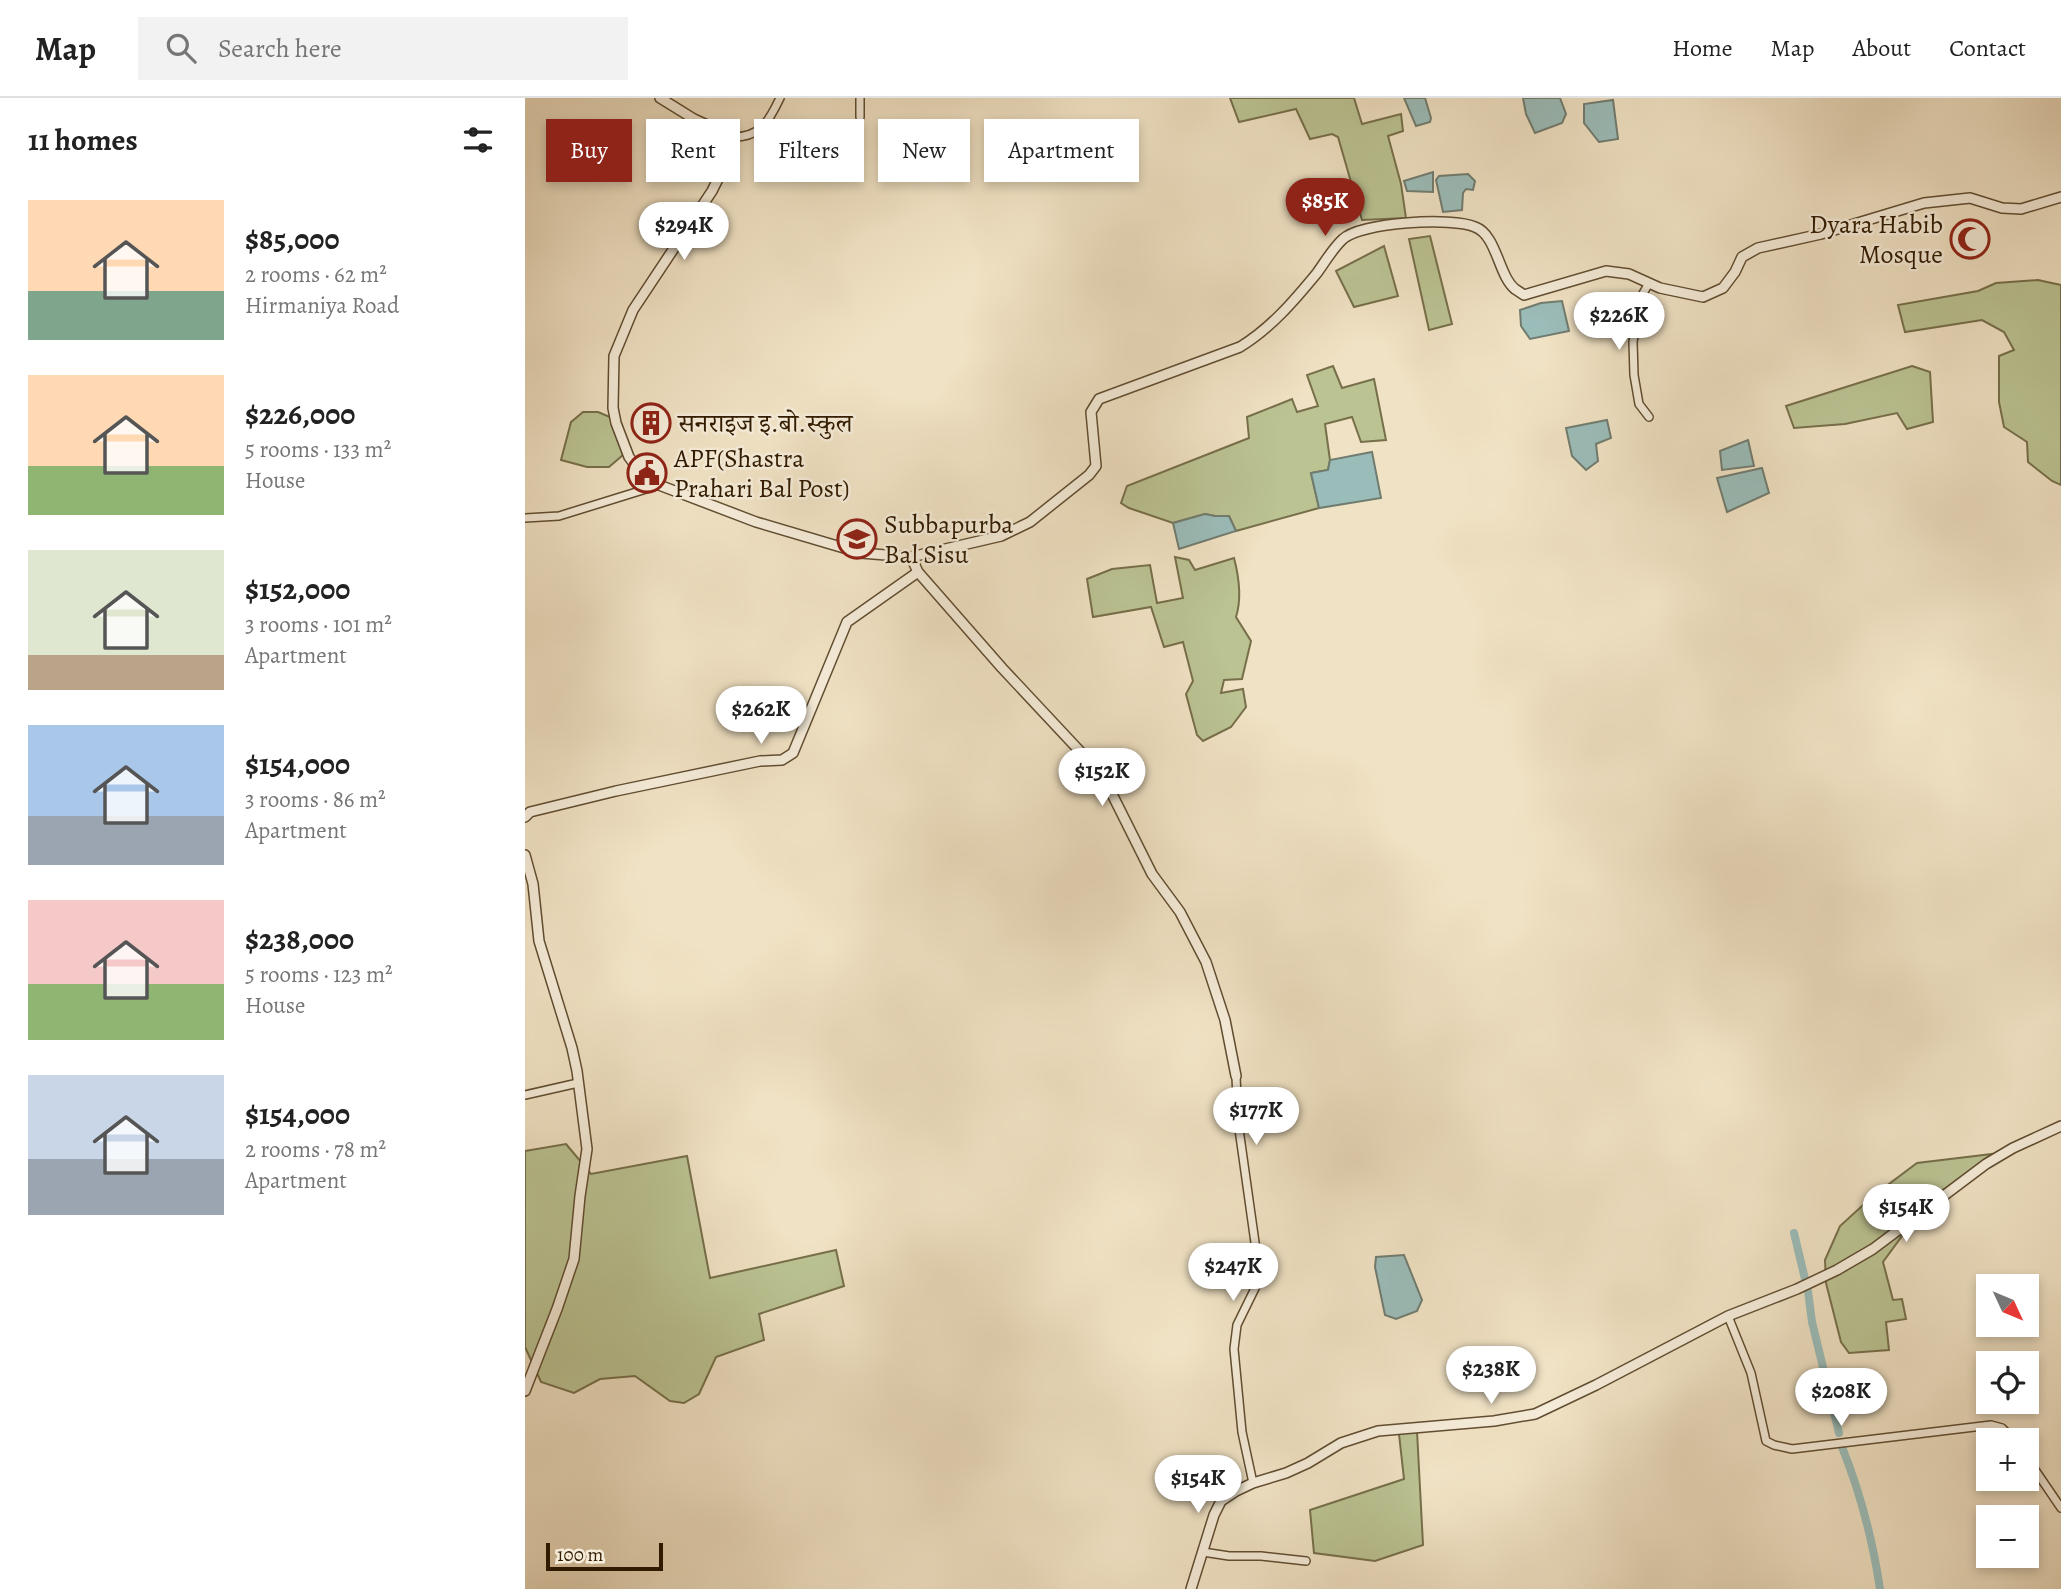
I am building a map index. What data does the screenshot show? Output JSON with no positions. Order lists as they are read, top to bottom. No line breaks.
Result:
{"places":{"mosque":["Dyara Habib Mosque"],"building":["सनराइज इ.बाे.स्कुल"],"public building":["APF(Shastra Prahari Bal Post)"],"school or university":["Subbapurba Bal Sisu"]},"scale_bar":"100 m","north":"bottom right","page":{"header":"Map","search":"Search here","nav":["Home","Map","About","Contact"],"heading":"11 homes","chip":["Buy","Rent","Filters","New","Apartment"],"price":["$85K","$294K","$226K","$262K","$152K","$177K","$154K","$247K","$238K","$208K","$154K"],"list":[{"name":"$85,000","note":"2 rooms · 62 m² · Hirmaniya Road"},{"name":"$226,000","note":"5 rooms · 133 m² · House"},{"name":"$152,000","note":"3 rooms · 101 m² · Apartment"},{"name":"$154,000","note":"3 rooms · 86 m² · Apartment"},{"name":"$238,000","note":"5 rooms · 123 m² · House"},{"name":"$154,000","note":"2 rooms · 78 m² · Apartment"}],"map_buttons":["+","−"],"scale":"100 m"}}
